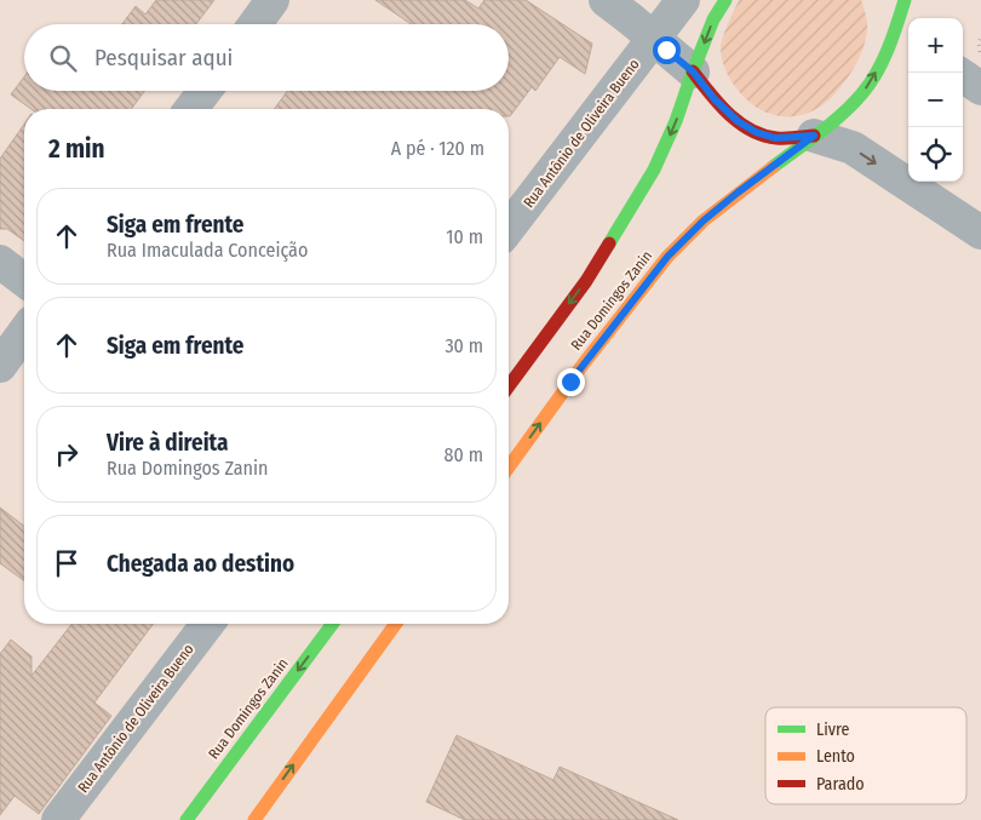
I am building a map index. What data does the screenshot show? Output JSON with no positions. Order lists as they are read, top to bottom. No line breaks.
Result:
{"streets":{"main road":["Rua Domingos Zanin"],"street":["Rua Antônio de Oliveira Bueno"]},"legend":["Livre","Lento","Parado"],"page":{"map_buttons":["+","−"],"search":"Pesquisar aqui","heading":["2 min","A pé · 120 m"],"list":[["Siga em frente","Rua Imaculada Conceição","10 m"],["Siga em frente","30 m"],["Vire à direita","Rua Domingos Zanin","80 m"],"Chegada ao destino"]}}
